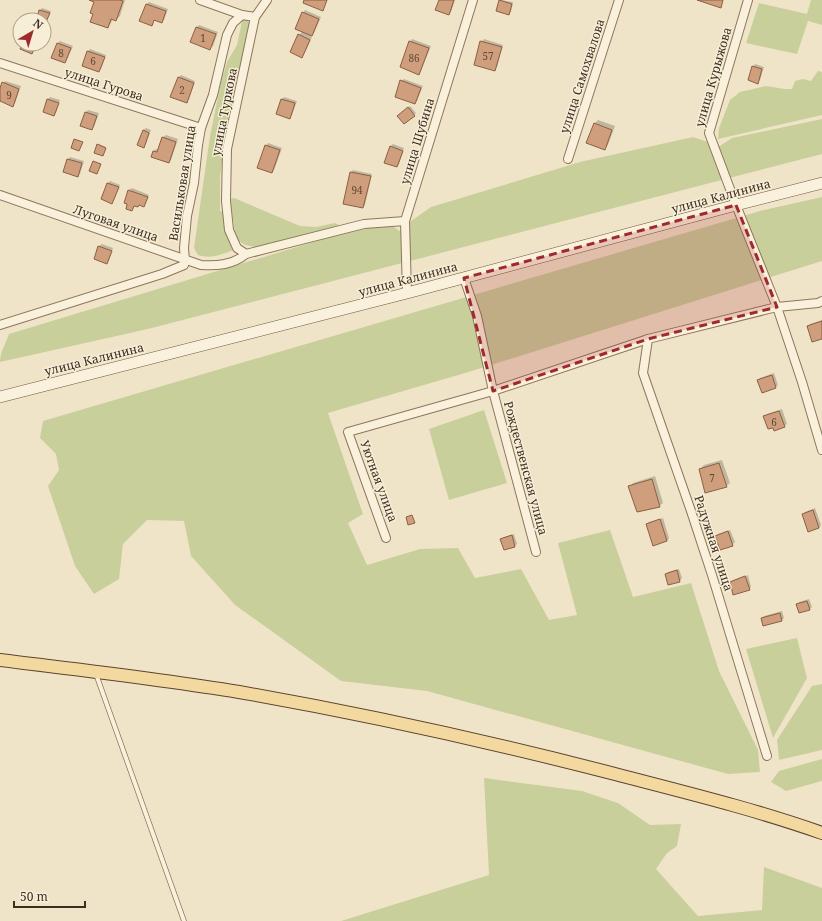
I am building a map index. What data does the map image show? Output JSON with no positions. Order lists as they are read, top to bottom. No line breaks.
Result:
{"streets":{"main road":["улица Калинина"],"street":["улица Самохвалова","улица Курыжова","улица Гурова","улица Туркова","улица Шубина","Васильковая улица","Луговая улица","Рождественская улица","Уютная улица","Радужная улица"]},"crossings":[["улица Курыжова","улица Калинина"],["улица Гурова","Васильковая улица"],["улица Туркова","Луговая улица"],["улица Шубина","улица Калинина"],["Васильковая улица","Луговая улица"],["улица Калинина","Рождественская улица"],["Рождественская улица","Уютная улица"]],"house_numbers":["1","8","57","86","6","2","9","94","6","7"],"scale_bar":"50 m","north":"top right"}
